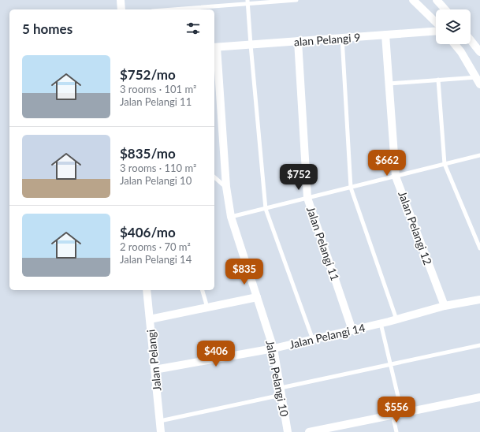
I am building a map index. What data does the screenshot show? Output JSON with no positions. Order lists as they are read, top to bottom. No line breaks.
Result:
{"streets":{"street":["alan Pelangi 9","Jalan Pelangi 12","Jalan Pelangi 11","Jalan Pelangi 14","Jalan Pelangi","Jalan Pelangi 10"]},"crossings":[["alan Pelangi 9","Jalan Pelangi 12"],["alan Pelangi 9","Jalan Pelangi 11"],["alan Pelangi 9","Jalan Pelangi 10"],["Jalan Pelangi 12","Jalan Pelangi 14"],["Jalan Pelangi 11","Jalan Pelangi 14"],["Jalan Pelangi 14","Jalan Pelangi"],["Jalan Pelangi 14","Jalan Pelangi 10"]],"page":{"heading":"5 homes","list":[{"name":"$752/mo","note":"3 rooms · 101 m² · Jalan Pelangi 11"},{"name":"$835/mo","note":"3 rooms · 110 m² · Jalan Pelangi 10"},{"name":"$406/mo","note":"2 rooms · 70 m² · Jalan Pelangi 14"}],"price":["$662","$752","$835","$406","$556"]}}
